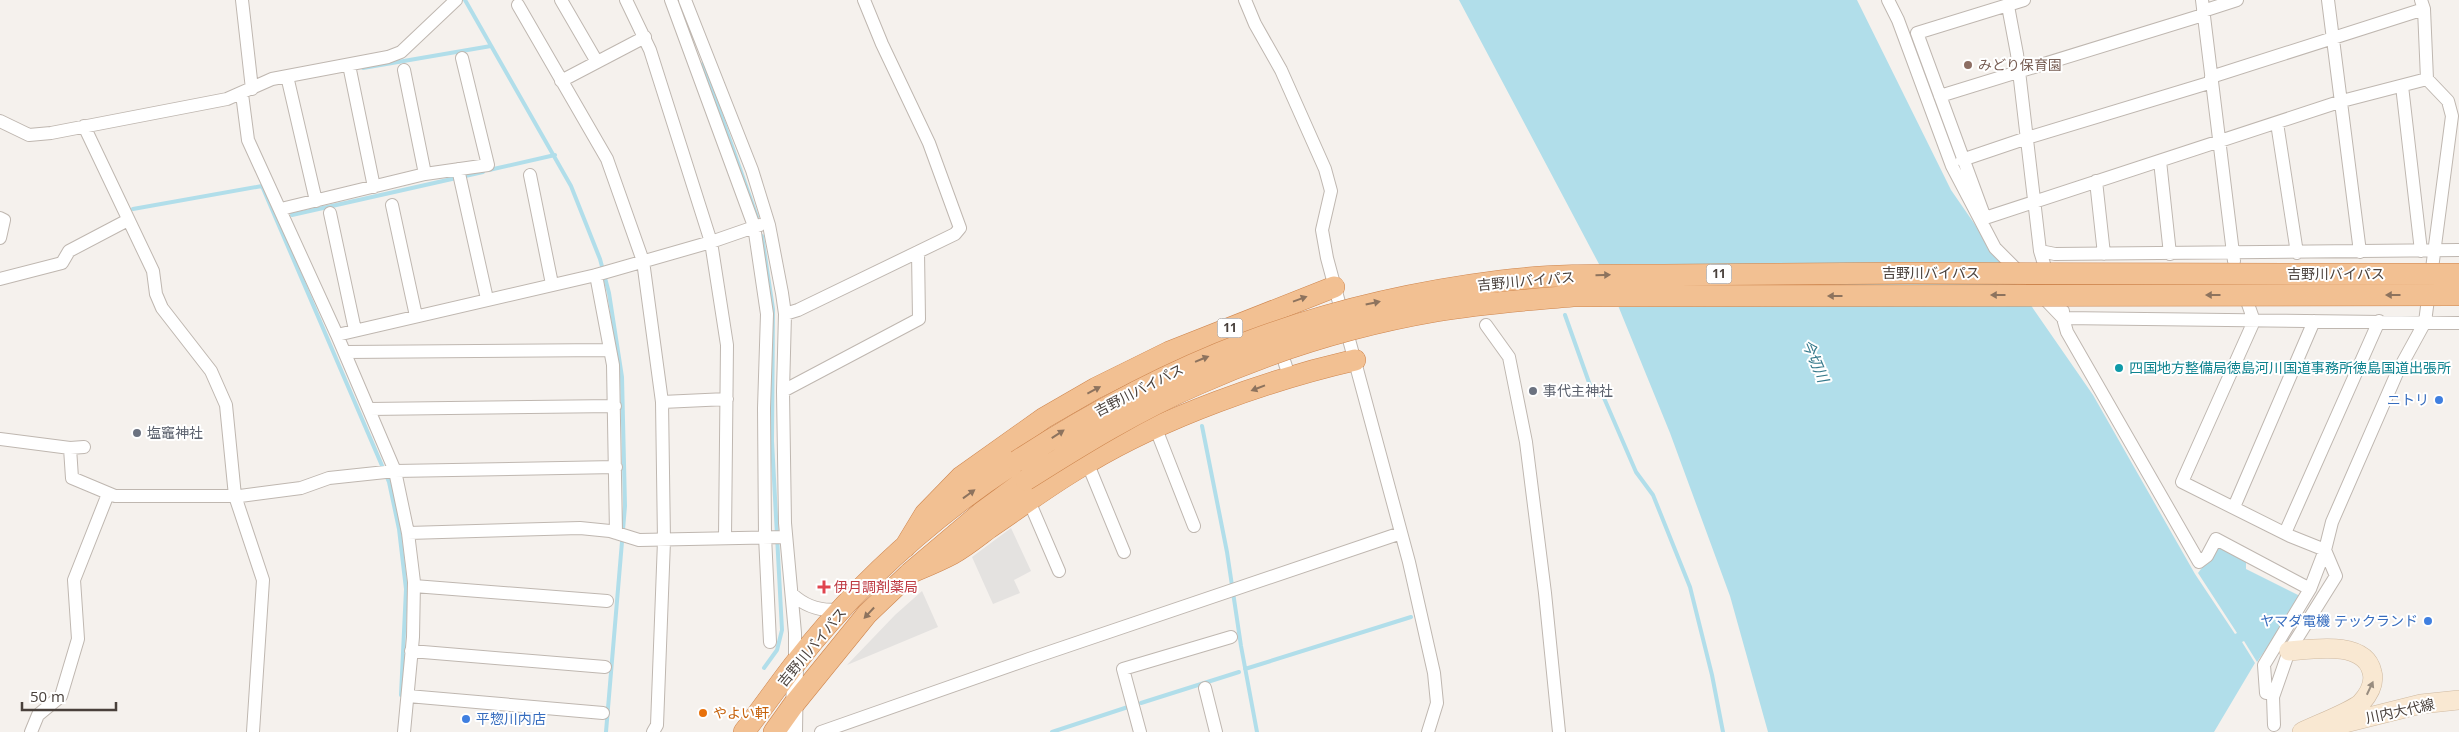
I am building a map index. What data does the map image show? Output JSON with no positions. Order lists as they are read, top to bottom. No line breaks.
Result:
{"streets":{"highway":["吉野川バイパス","11"],"main road":["川内大代線"]},"crossings":[["吉野川バイパス","11"]],"water":["今切川"],"places":{"other":["みどり保育園","四国地方整備局徳島河川国道事務所徳島国道出張所","事代主神社","ニトリ","塩竈神社","ヤマダ電機 テックランド","やよい軒","平惣川内店"],"health":["伊月調剤薬局"]},"scale_bar":"50 m"}
